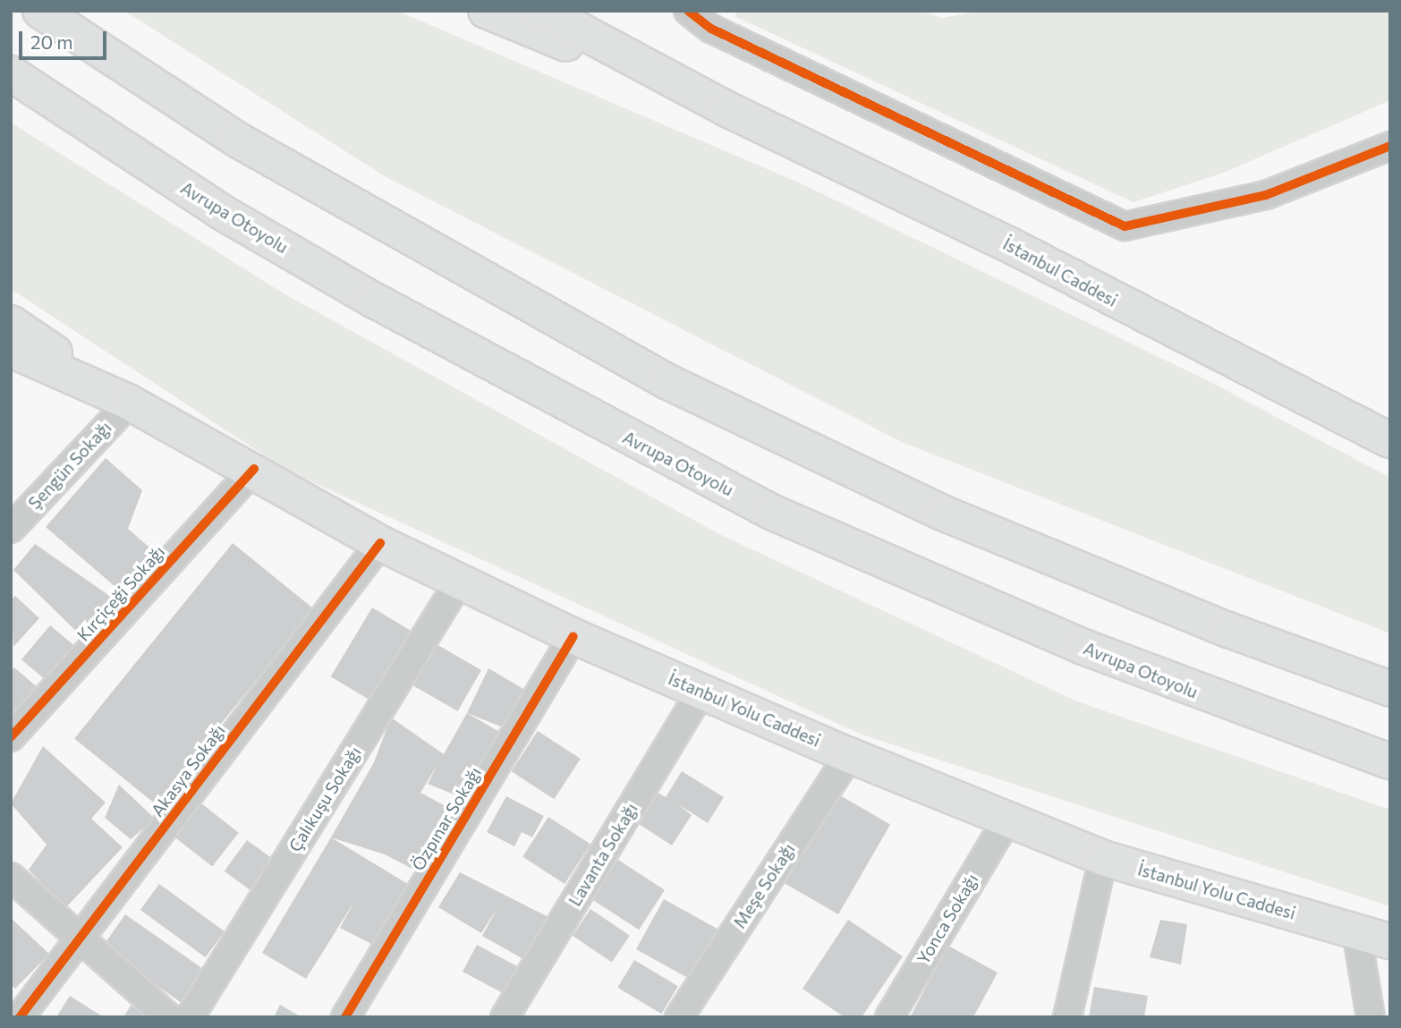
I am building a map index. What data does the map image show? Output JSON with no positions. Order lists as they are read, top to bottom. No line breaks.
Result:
{"streets":{"main road":["Avrupa Otoyolu","İstanbul Caddesi","İstanbul Yolu Caddesi"],"street":["Şengün Sokağı","Kırçiçeği Sokağı","Akasya Sokağı","Çalıkuşu Sokağı","Özpınar Sokağı","Lavanta Sokağı","Meşe Sokağı","Yonca Sokağı"]},"crossings":[["Şengün Sokağı","İstanbul Yolu Caddesi"],["Kırçiçeği Sokağı","İstanbul Yolu Caddesi"],["İstanbul Yolu Caddesi","Akasya Sokağı"],["İstanbul Yolu Caddesi","Çalıkuşu Sokağı"],["İstanbul Yolu Caddesi","Özpınar Sokağı"],["İstanbul Yolu Caddesi","Lavanta Sokağı"],["İstanbul Yolu Caddesi","Meşe Sokağı"],["İstanbul Yolu Caddesi","Yonca Sokağı"]],"scale_bar":"20 m"}
